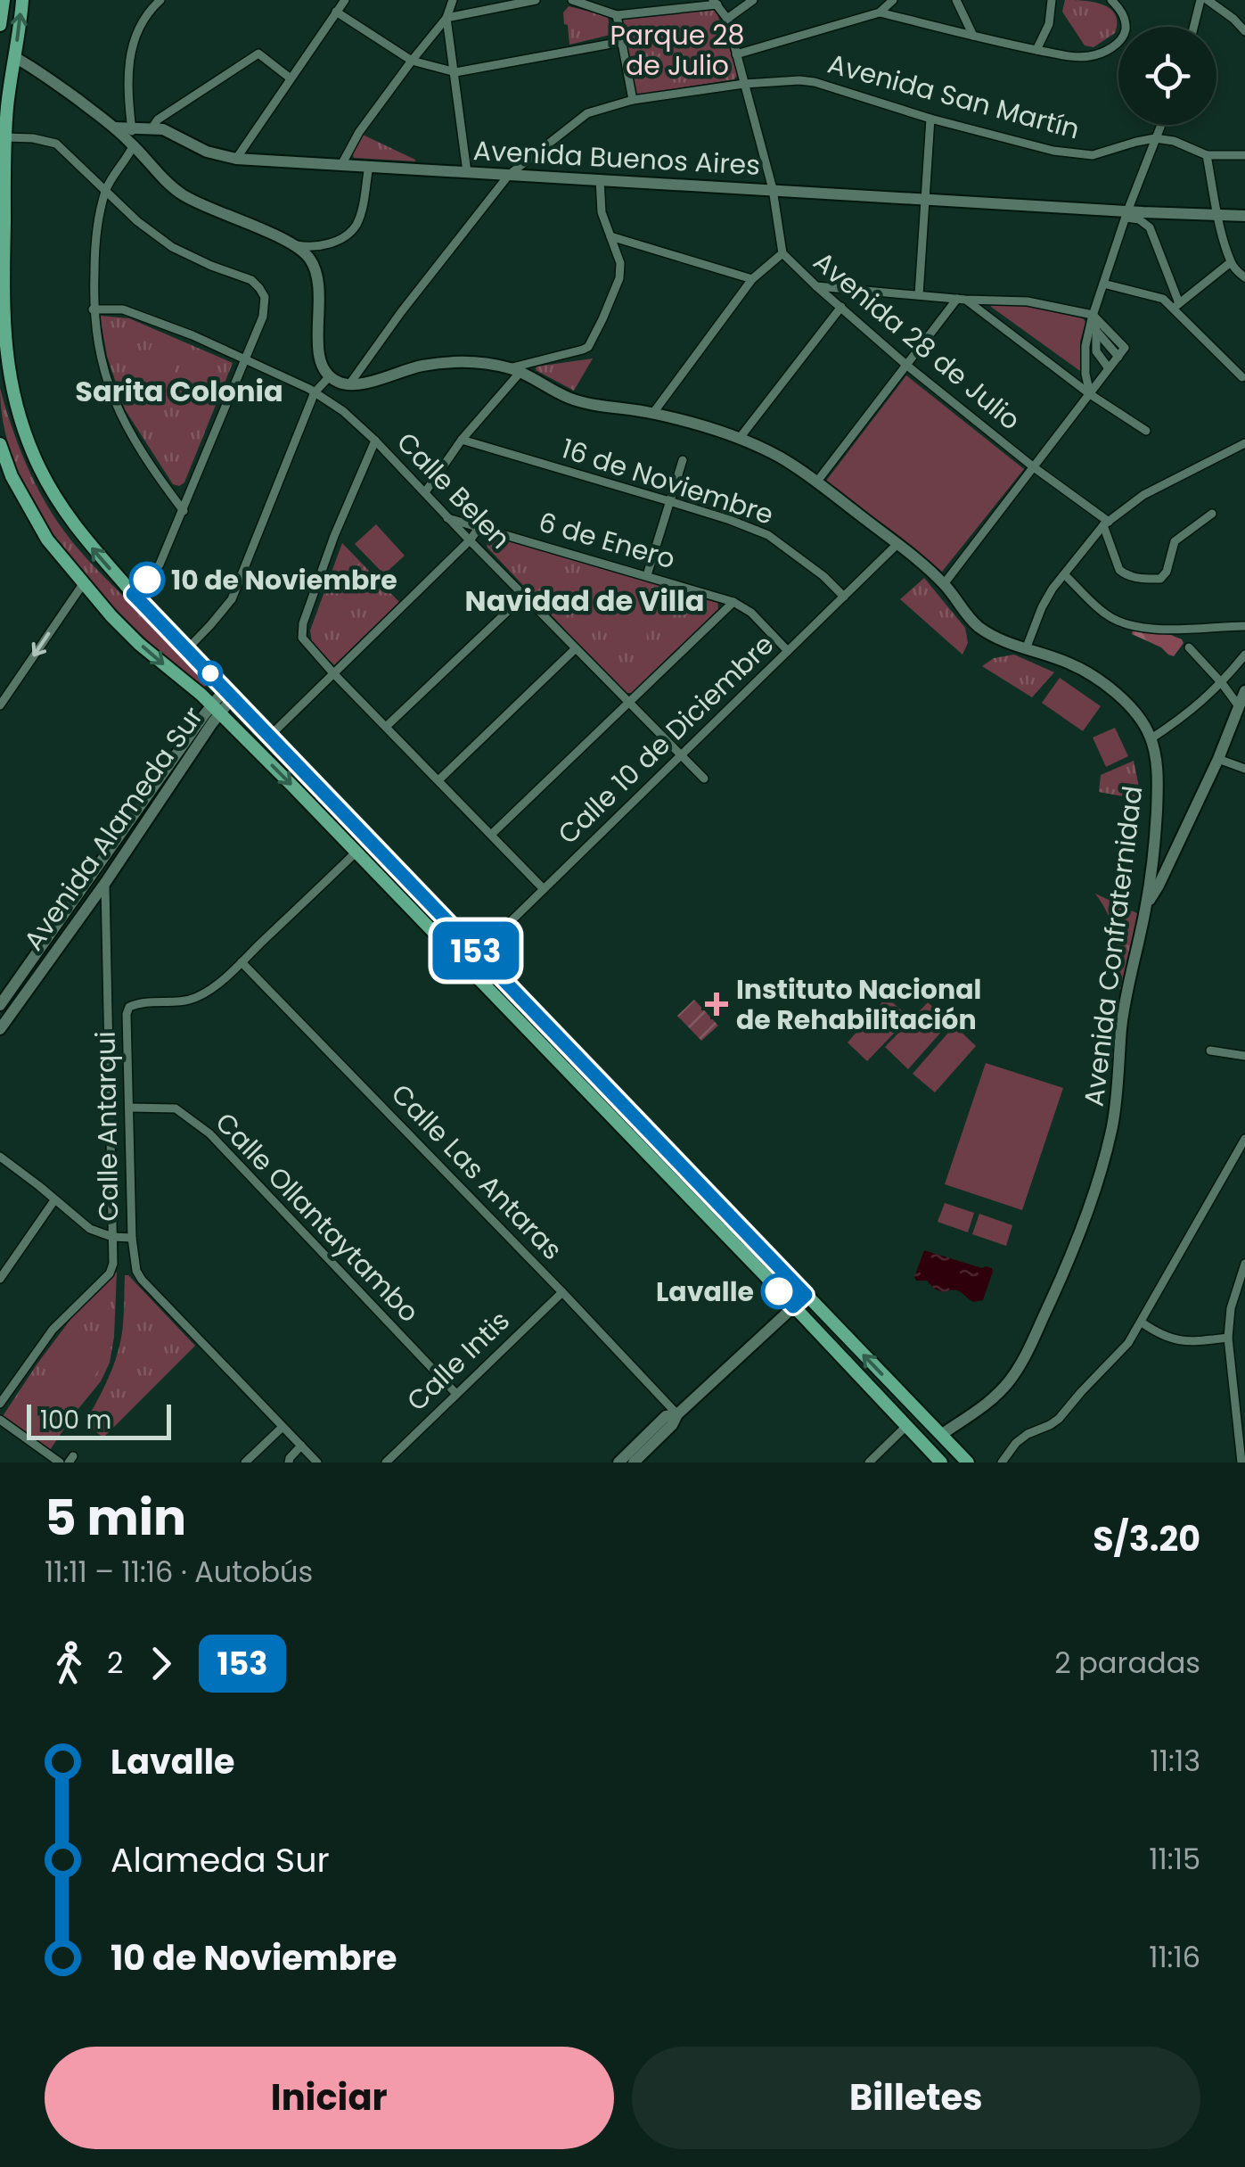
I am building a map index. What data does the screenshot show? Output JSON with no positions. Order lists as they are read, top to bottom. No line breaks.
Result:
{"streets":{"street":["Avenida San Martín","Avenida Buenos Aires","Avenida 28 de Julio","16 de Noviembre","Calle Belen","6 de Enero","Calle 10 de Diciembre","Avenida Alameda Sur","Avenida Confraternidad","Calle Antarqui","Calle Las Antaras","Calle Ollantaytambo","Calle Intis"]},"crossings":[["Avenida San Martín","Avenida Buenos Aires"],["Avenida San Martín","Avenida 28 de Julio"],["Avenida San Martín","Avenida Confraternidad"],["Avenida Buenos Aires","Avenida 28 de Julio"],["16 de Noviembre","Calle 10 de Diciembre"],["Calle Belen","6 de Enero"],["Calle Belen","Calle 10 de Diciembre"],["6 de Enero","Calle 10 de Diciembre"],["Calle 10 de Diciembre","Avenida Confraternidad"],["Calle Antarqui","Calle Las Antaras"],["Calle Antarqui","Calle Ollantaytambo"],["Calle Las Antaras","Calle Intis"],["Calle Ollantaytambo","Calle Intis"]],"districts":["Sarita Colonia","Navidad de Villa"],"parks":["Parque 28 de Julio"],"places":{"other":["10 de Noviembre","Lavalle"],"health":["Instituto Nacional de Rehabilitación"]},"lines":["bus line 153"],"scale_bar":"100 m","page":{"on_map":"153","scale":"100 m","heading":["5 min","11:11 – 11:16 · Autobús","S/3.20"],"legs":["2","153","2 paradas"],"list":[{"name":"Lavalle","value":"11:13"},{"name":"Alameda Sur","value":"11:15"},{"name":"10 de Noviembre","value":"11:16"}],"buttons":["Iniciar","Billetes"]}}
